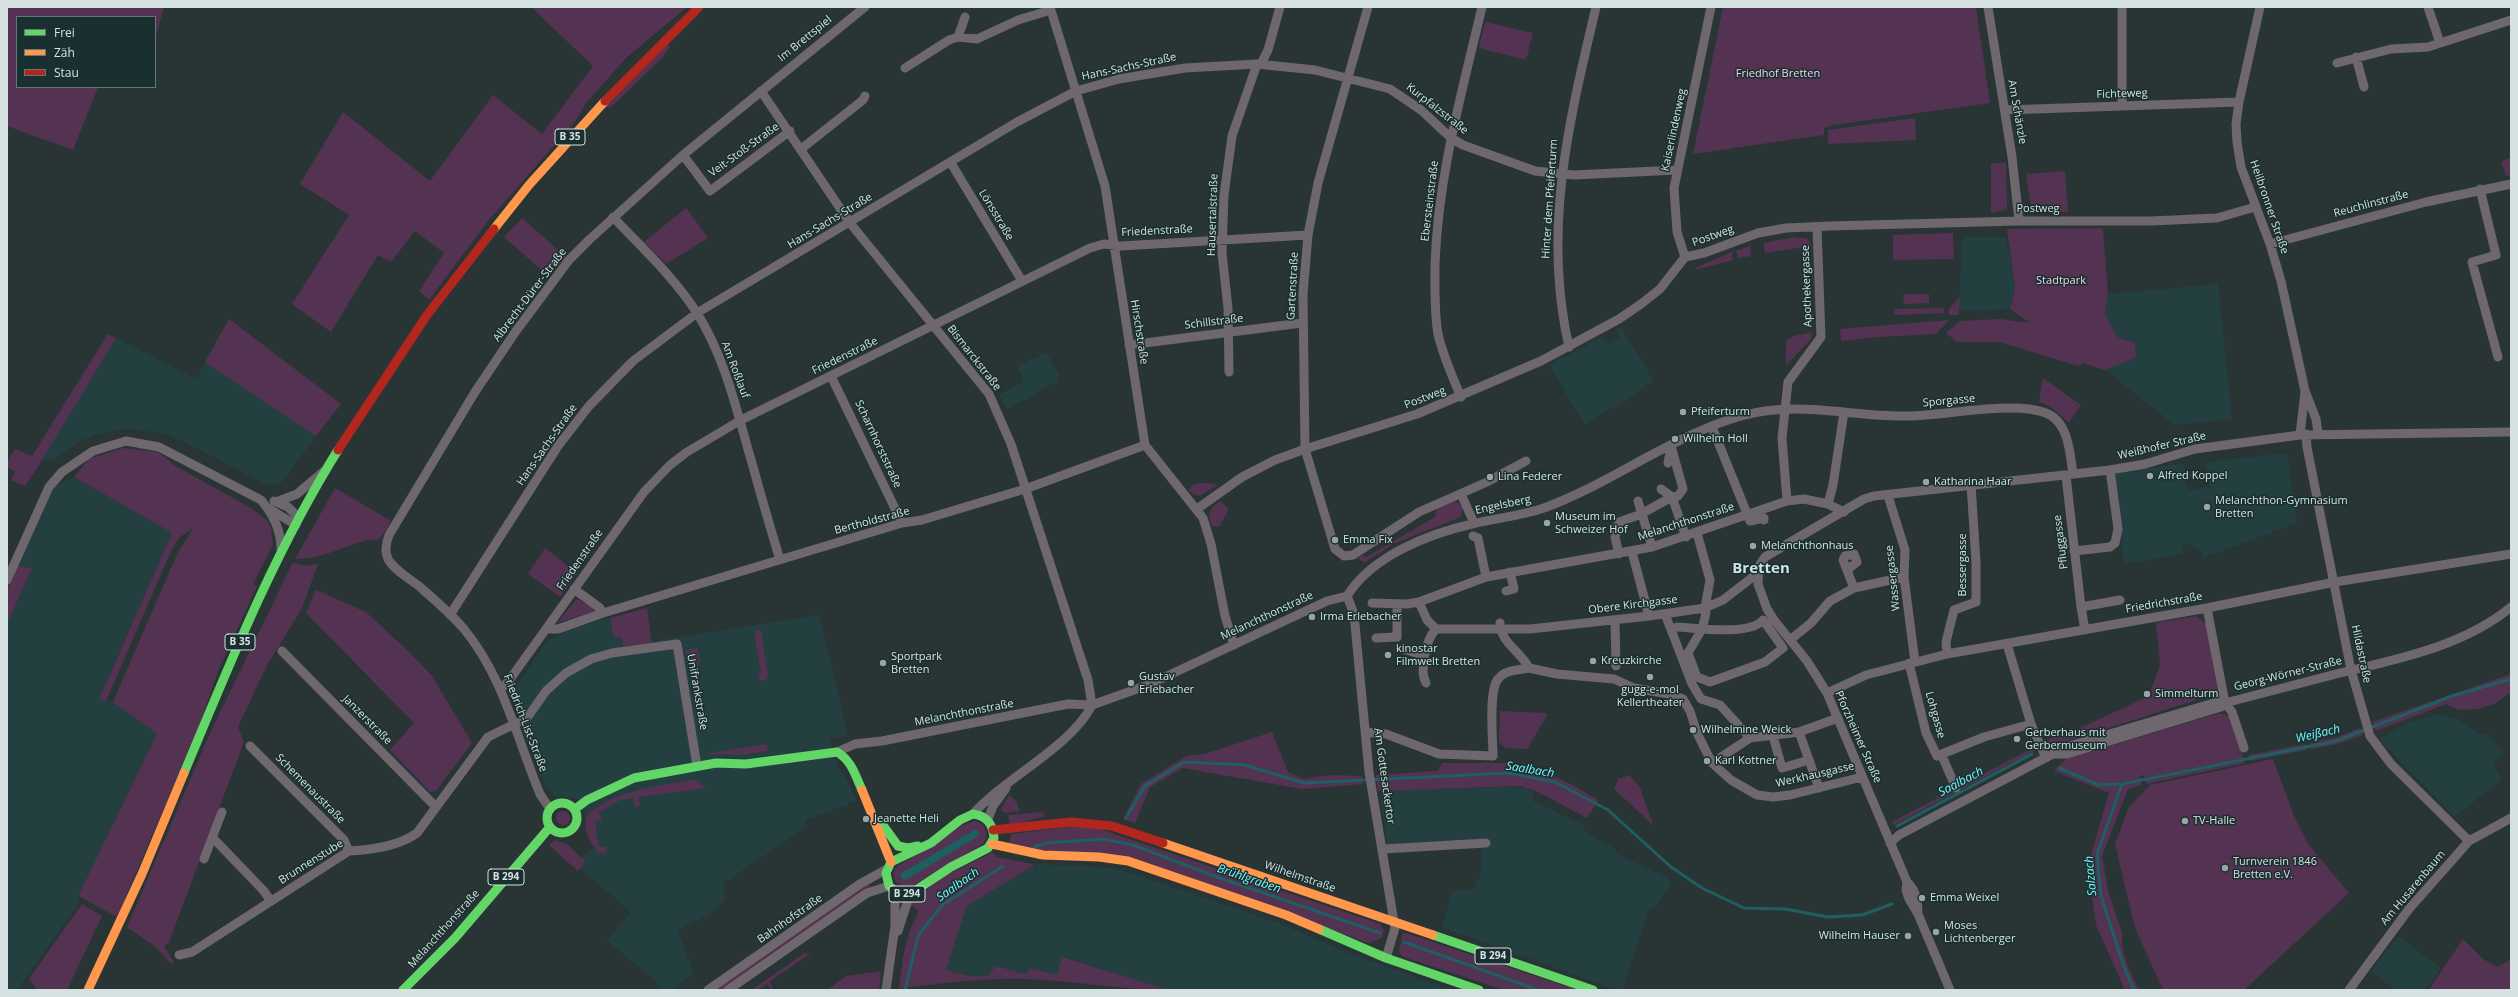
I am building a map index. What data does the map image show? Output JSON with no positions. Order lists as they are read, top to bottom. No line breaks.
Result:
{"streets":{"main road":["B 35","Melanchthonstraße","B 294","Wilhelmstraße"],"street":["Im Brettspiel","Hans-Sachs-Straße","Fichteweg","Kurpfalzstraße","Am Schänzle","Kaiserlindenweg","Veit-Stoß-Straße","Hinter dem Pfeiferturm","Ebersteinstraße","Reuchlinstraße","Heilbronner Straße","Postweg","Lönsstraße","Hausertalstraße","Friedenstraße","Gartenstraße","Apothekergasse","Albrecht-Dürer-Straße","Schillstraße","Hirschstraße","Bismarckstraße","Am Roßlauf","Sporgasse","Scharnhorststraße","Weißhofer Straße","Engelsberg","Bertholdstraße","Pfluggasse","Bessergasse","Wassergasse","Friedrichstraße","Obere Kirchgasse","Hildastraße","Georg-Wörner-Straße","Unifrankstraße","Lohgasse","Janzerstraße","Friedrich-List-Straße","Pforzheimer Straße","Werkhausgasse","Am Gottesackertor","Schemenaustraße","Brunnenstube","Am Husarenbaum","Bahnhofstraße"]},"crossings":[["Im Brettspiel","Albrecht-Dürer-Straße"],["Im Brettspiel","Bismarckstraße"],["Hans-Sachs-Straße","Kurpfalzstraße"],["Hans-Sachs-Straße","Lönsstraße"],["Hans-Sachs-Straße","Hausertalstraße"],["Hans-Sachs-Straße","Gartenstraße"],["Hans-Sachs-Straße","Hirschstraße"],["Hans-Sachs-Straße","Bismarckstraße"],["Hans-Sachs-Straße","Am Roßlauf"],["Hans-Sachs-Straße","Friedrich-List-Straße"],["Fichteweg","Am Schänzle"],["Fichteweg","Heilbronner Straße"],["Kurpfalzstraße","Kaiserlindenweg"],["Kurpfalzstraße","Hinter dem Pfeiferturm"],["Kurpfalzstraße","Ebersteinstraße"],["Kurpfalzstraße","Gartenstraße"],["Am Schänzle","Postweg"],["Kaiserlindenweg","Postweg"],["Veit-Stoß-Straße","Albrecht-Dürer-Straße"],["Veit-Stoß-Straße","Bismarckstraße"],["Hinter dem Pfeiferturm","Postweg"],["Ebersteinstraße","Postweg"],["Reuchlinstraße","Heilbronner Straße"],["Heilbronner Straße","Postweg"],["Heilbronner Straße","Weißhofer Straße"],["Heilbronner Straße","Hildastraße"],["Postweg","Gartenstraße"],["Postweg","Apothekergasse"],["Postweg","Hirschstraße"],["Lönsstraße","Friedenstraße"],["Hausertalstraße","Friedenstraße"],["Hausertalstraße","Schillstraße"],["Friedenstraße","Gartenstraße"],["Friedenstraße","Hirschstraße"],["Friedenstraße","Bismarckstraße"],["Friedenstraße","Am Roßlauf"],["Friedenstraße","Scharnhorststraße"],["Friedenstraße","Bertholdstraße"],["Friedenstraße","Friedrich-List-Straße"],["Gartenstraße","Schillstraße"],["Apothekergasse","Sporgasse"],["Apothekergasse","Engelsberg"],["Apothekergasse","Melanchthonstraße"],["Albrecht-Dürer-Straße","Bismarckstraße"],["Albrecht-Dürer-Straße","Am Roßlauf"],["Albrecht-Dürer-Straße","Friedrich-List-Straße"],["Schillstraße","Hirschstraße"],["Hirschstraße","Bertholdstraße"],["Hirschstraße","Melanchthonstraße"],["Bismarckstraße","Bertholdstraße"],["Bismarckstraße","Melanchthonstraße"],["Am Roßlauf","Bertholdstraße"],["Sporgasse","Weißhofer Straße"],["Sporgasse","Engelsberg"],["Sporgasse","Pfluggasse"],["Scharnhorststraße","Bertholdstraße"],["Weißhofer Straße","Melanchthonstraße"],["Weißhofer Straße","Pfluggasse"],["Weißhofer Straße","Bessergasse"],["Weißhofer Straße","Wassergasse"],["Weißhofer Straße","Hildastraße"],["Engelsberg","Melanchthonstraße"],["Engelsberg","Am Gottesackertor"],["Melanchthonstraße","Unifrankstraße"],["Melanchthonstraße","Friedrich-List-Straße"],["Melanchthonstraße","Am Gottesackertor"],["Melanchthonstraße","B 294"],["Pfluggasse","Friedrichstraße"],["Bessergasse","Friedrichstraße"],["Wassergasse","Friedrichstraße"],["Wassergasse","Lohgasse"],["Friedrichstraße","Hildastraße"],["Friedrichstraße","Lohgasse"],["Friedrichstraße","Pforzheimer Straße"],["Obere Kirchgasse","Pforzheimer Straße"],["Hildastraße","Georg-Wörner-Straße"],["Hildastraße","Am Husarenbaum"],["Georg-Wörner-Straße","Pforzheimer Straße"],["Unifrankstraße","Friedrich-List-Straße"],["Unifrankstraße","Brunnenstube"],["Janzerstraße","Brunnenstube"],["Friedrich-List-Straße","Brunnenstube"],["Pforzheimer Straße","Werkhausgasse"],["Am Gottesackertor","Wilhelmstraße"],["Schemenaustraße","Brunnenstube"],["B 294","Bahnhofstraße"]],"districts":["Bretten"],"water":["Weißach","Saalbach","Salzach","Brühlgraben"],"parks":["Friedhof Bretten","Stadtpark"],"places":["Pfeiferturm","Wilhelm Holl","Alfred Koppel","Lina Federer","Katharina Haar","Melanchthon-Gymnasium Bretten","Museum im Schweizer Hof","Emma Fix","Melanchthonhaus","Irma Erlebacher","kinostar Filmwelt Bretten","Kreuzkirche","Sportpark Bretten","gugg-e-mol Kellertheater","Gustav Erlebacher","Simmelturm","Wilhelmine Weick","Gerberhaus mit Gerbermuseum","Karl Kottner","Jeanette Heli","TV-Halle","Turnverein 1846 Bretten e.V.","Emma Weixel","Moses Lichtenberger","Wilhelm Hauser"],"legend":["Frei","Zäh","Stau"]}
